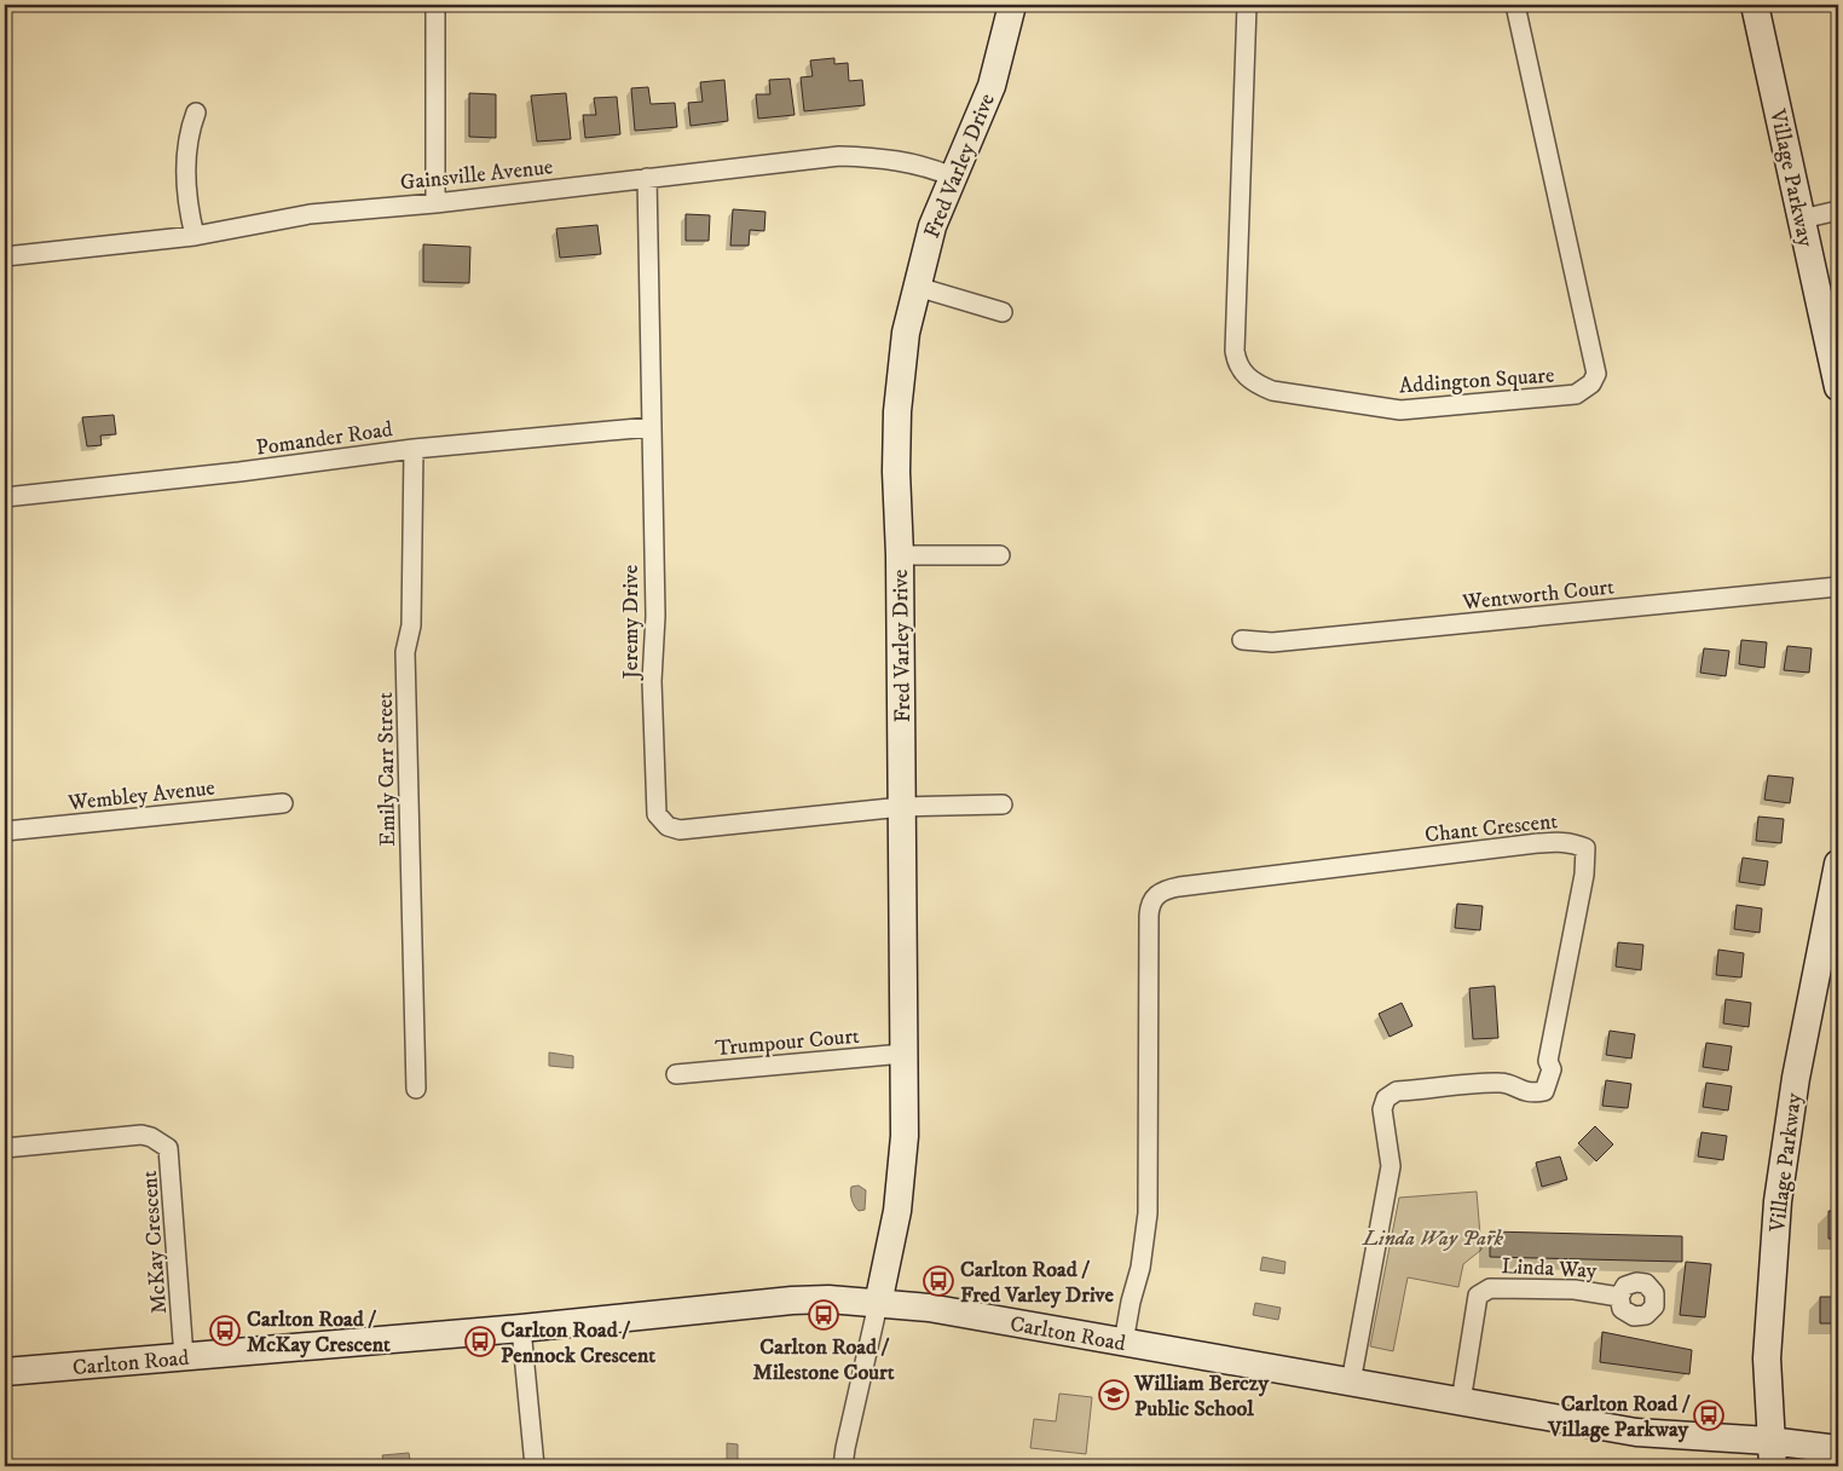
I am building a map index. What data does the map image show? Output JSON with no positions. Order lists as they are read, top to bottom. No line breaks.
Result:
{"streets":{"main road":["Fred Varley Drive","Village Parkway","Carlton Road"],"street":["Gainsville Avenue","Addington Square","Pomander Road","Wentworth Court","Jeremy Drive","Emily Carr Street","Wembley Avenue","Chant Crescent","Trumpour Court","McKay Crescent","Linda Way"]},"crossings":[["Fred Varley Drive","Gainsville Avenue"],["Fred Varley Drive","Jeremy Drive"],["Fred Varley Drive","Trumpour Court"],["Fred Varley Drive","Carlton Road"],["Gainsville Avenue","Jeremy Drive"],["Village Parkway","Carlton Road"],["Pomander Road","Jeremy Drive"],["Pomander Road","Emily Carr Street"],["Chant Crescent","Carlton Road"],["McKay Crescent","Carlton Road"],["Linda Way","Carlton Road"]],"parks":["Linda Way Park"],"places":{"bus stop":["Carlton Road / Fred Varley Drive","Carlton Road / Milestone Court","Carlton Road / McKay Crescent","Carlton Road / Pennock Crescent","Carlton Road / Village Parkway"],"school or university":["William Berczy Public School"]}}
